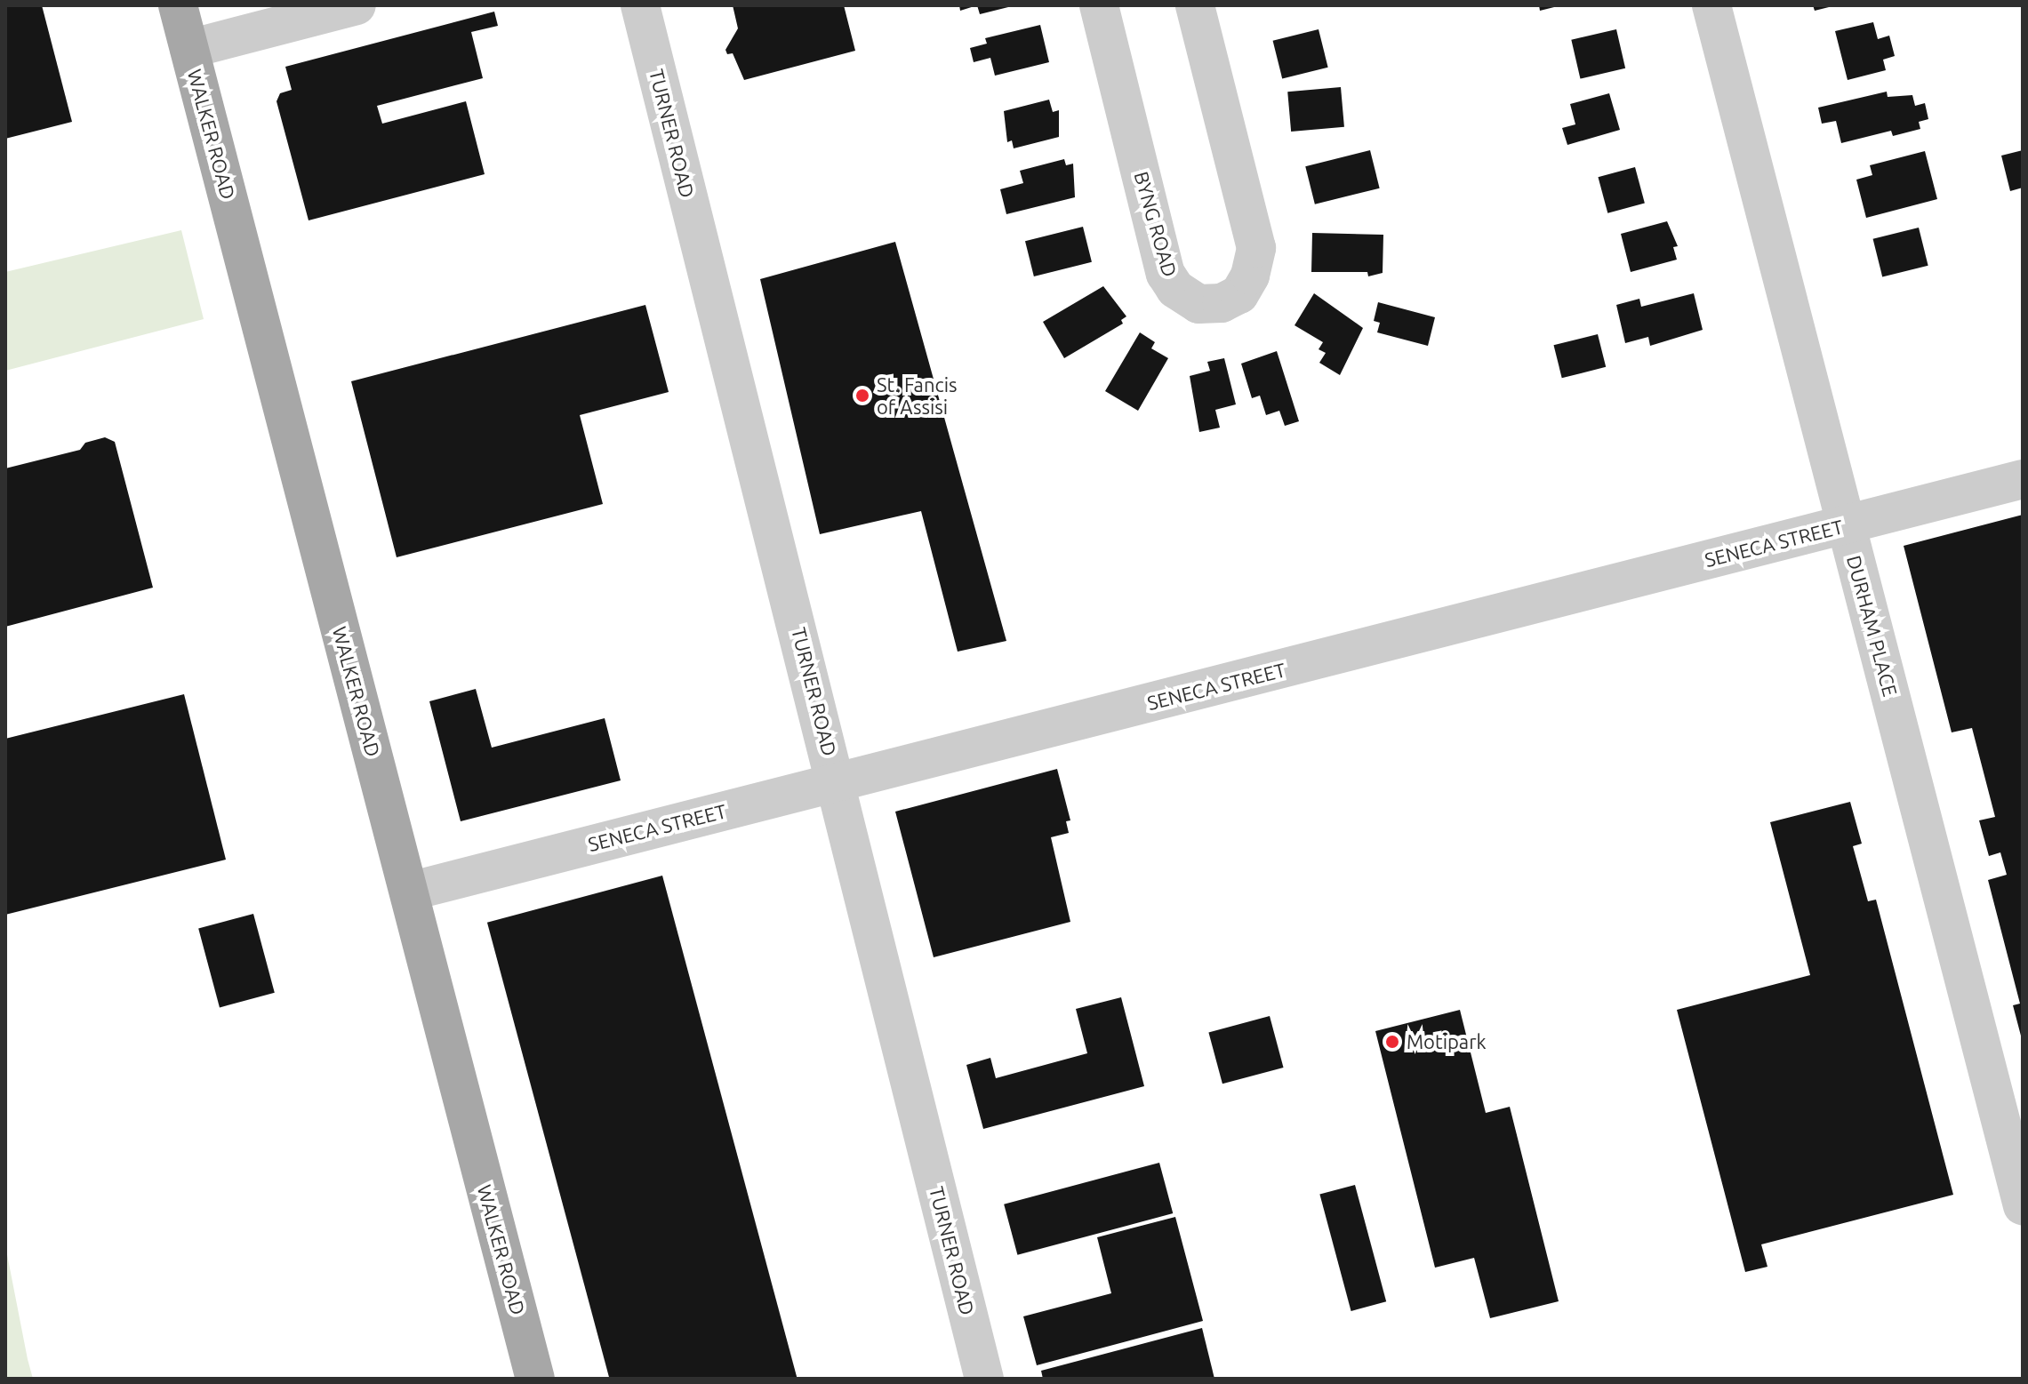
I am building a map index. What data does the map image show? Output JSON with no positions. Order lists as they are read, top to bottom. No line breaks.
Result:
{"streets":{"main road":["WALKER ROAD"],"street":["TURNER ROAD","BYNG ROAD","SENECA STREET","DURHAM PLACE"]},"crossings":[["TURNER ROAD","SENECA STREET"],["WALKER ROAD","SENECA STREET"],["SENECA STREET","DURHAM PLACE"]],"places":["St. Fancis of Assisi","Motipark"]}
